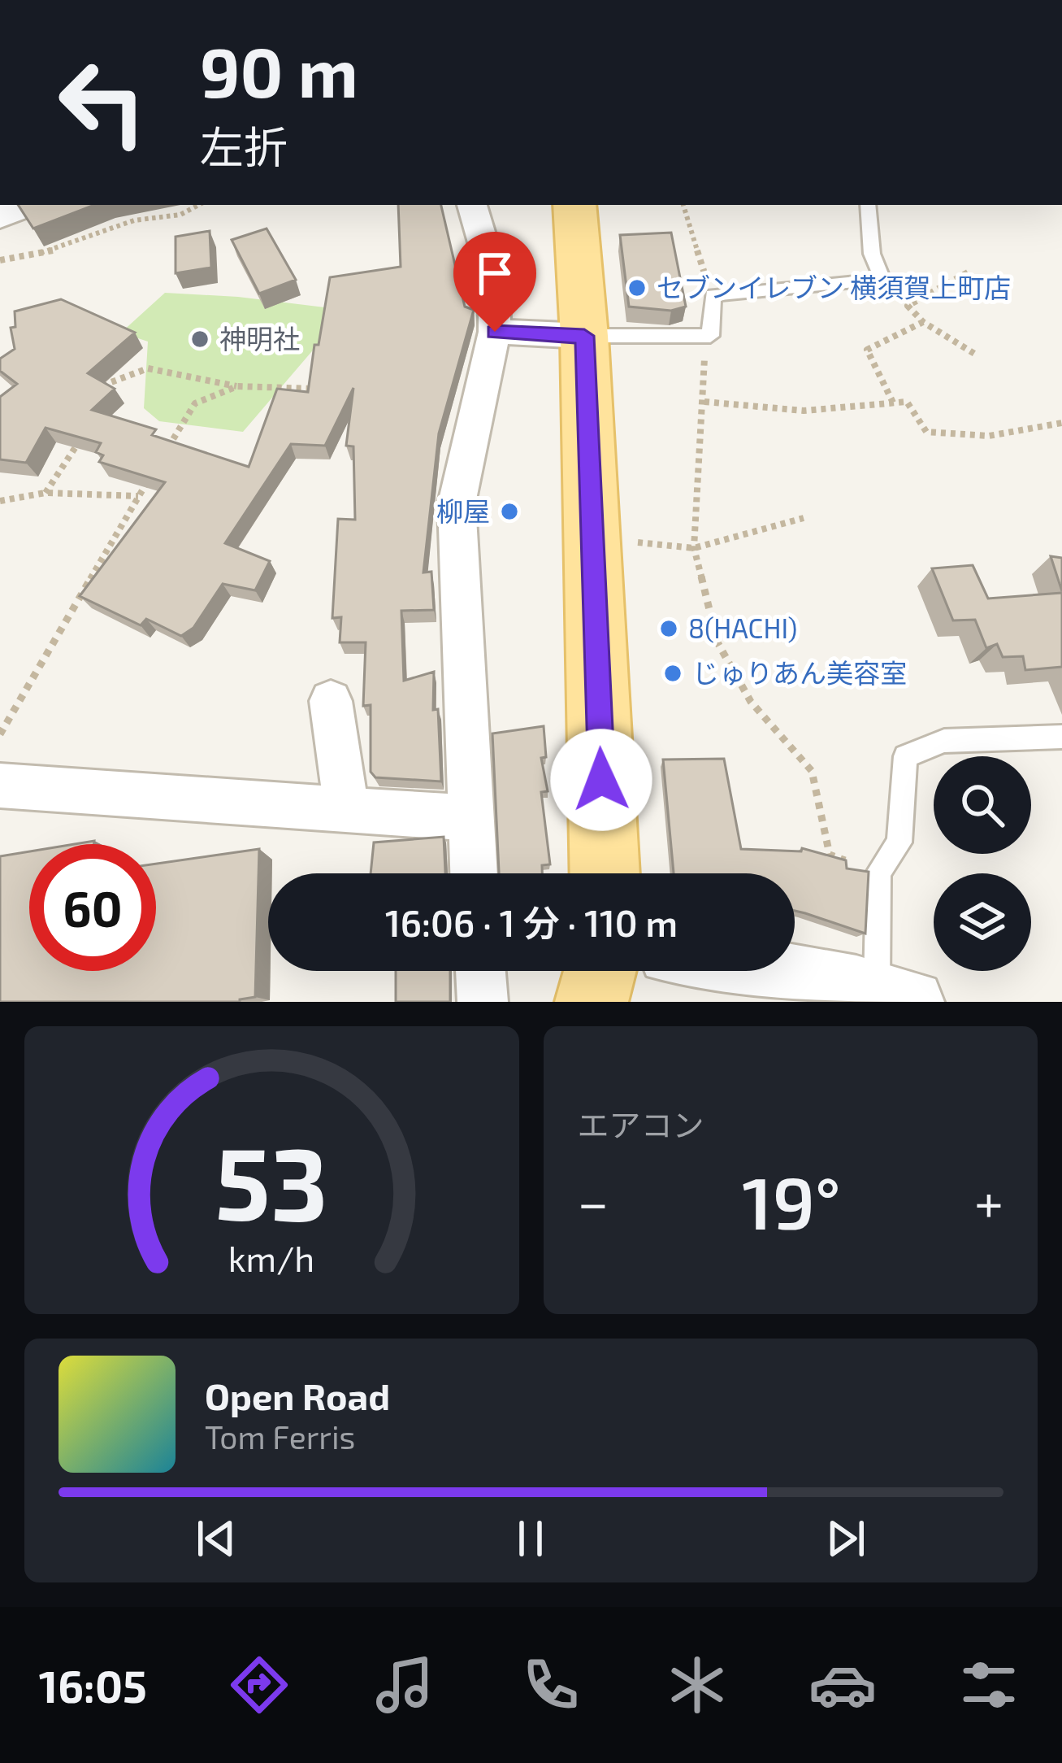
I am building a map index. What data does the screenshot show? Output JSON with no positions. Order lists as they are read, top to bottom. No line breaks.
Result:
{"places":["セブンイレブン 横須賀上町店","神明社","柳屋","8(HACHI)","じゅりあん美容室"],"page":{"turn":["90 m","左折"],"limit":"60","trip":"16:06 · 1 分 · 110 m","tile":"エアコン","heat":["−","19°","+"],"song":["Open Road","Tom Ferris"],"tabs":"16:05","gauge":["53","km/h"]}}
